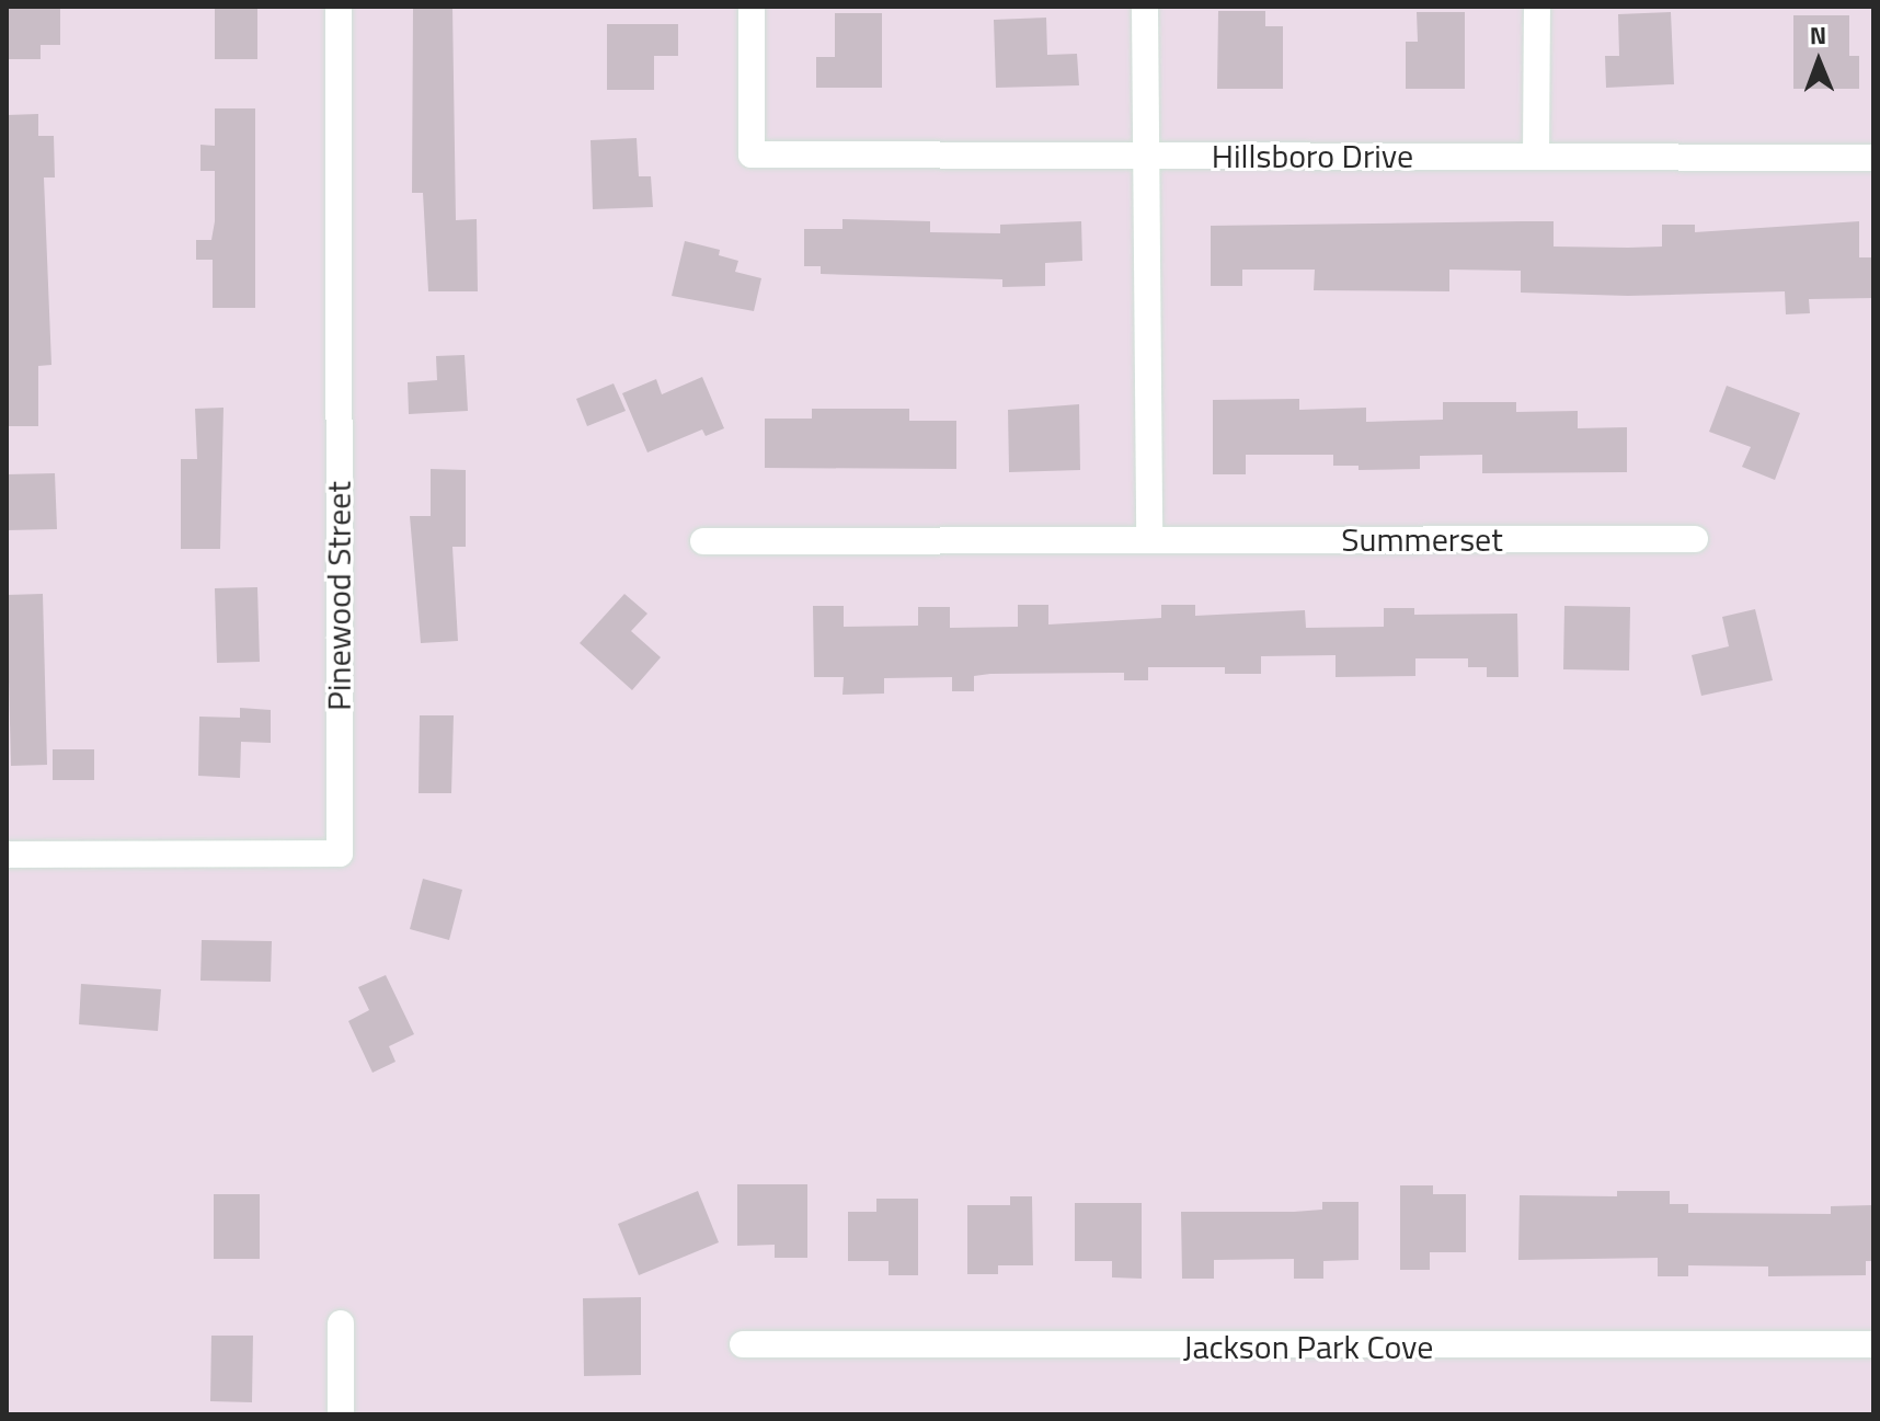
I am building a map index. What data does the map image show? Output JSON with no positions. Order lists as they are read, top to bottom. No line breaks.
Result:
{"streets":{"street":["Hillsboro Drive","Summerset","Pinewood Street","Jackson Park Cove"]},"north":"top"}
